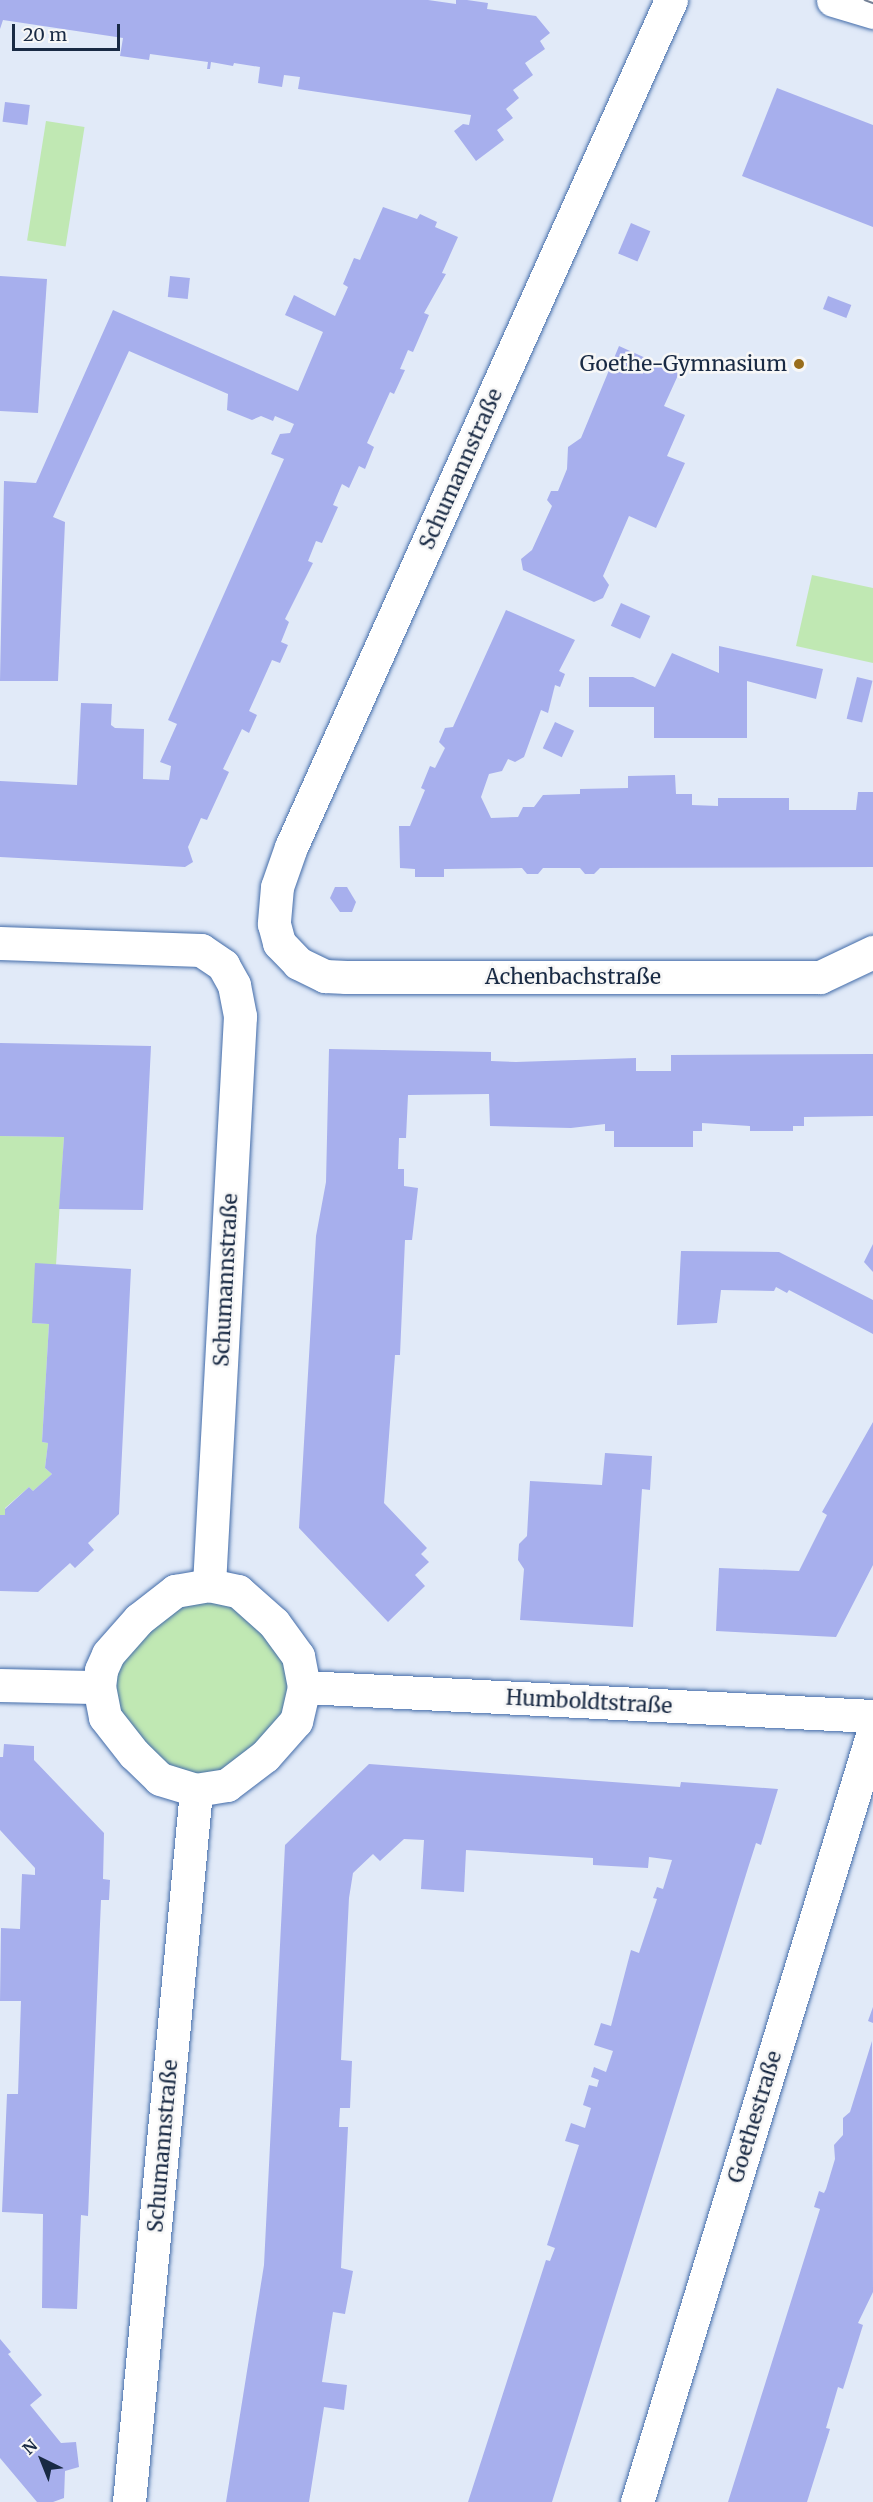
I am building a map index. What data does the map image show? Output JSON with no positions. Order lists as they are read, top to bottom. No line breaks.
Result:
{"streets":{"street":["Schumannstraße","Achenbachstraße","Humboldtstraße","Goethestraße"]},"crossings":[["Schumannstraße","Achenbachstraße"],["Schumannstraße","Humboldtstraße"]],"places":["Goethe-Gymnasium"],"scale_bar":"20 m","north":"top left"}
